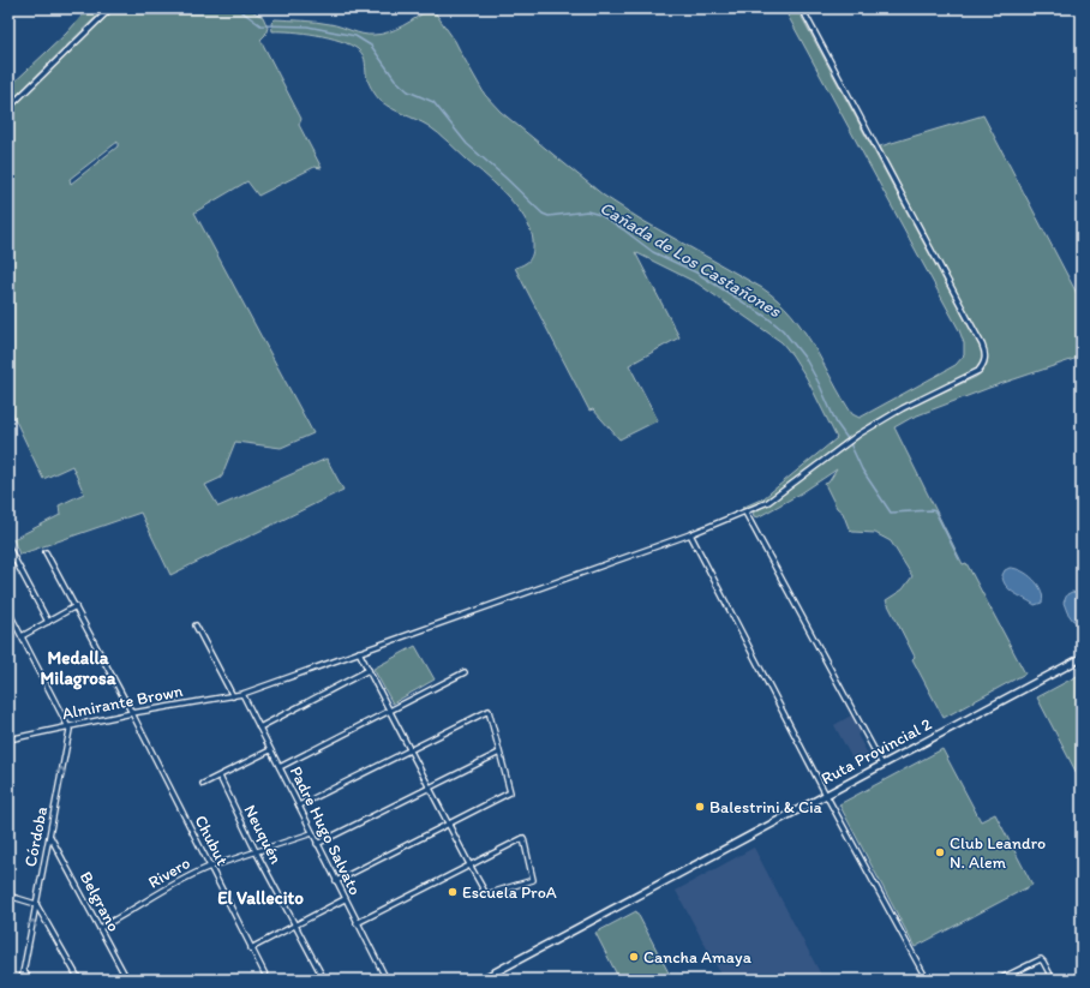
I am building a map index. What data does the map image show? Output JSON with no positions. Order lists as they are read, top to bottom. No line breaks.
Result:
{"streets":{"main road":["Ruta Provincial 2"],"street":["Almirante Brown","Padre Hugo Salvato","Neuquén","Córdoba","Chubut","Rivero","Belgrano"]},"crossings":[["Almirante Brown","Padre Hugo Salvato"],["Almirante Brown","Córdoba"],["Almirante Brown","Chubut"],["Padre Hugo Salvato","Rivero"],["Neuquén","Rivero"],["Córdoba","Belgrano"],["Chubut","Rivero"],["Rivero","Belgrano"]],"one_way":["Córdoba"],"districts":["Medalla Milagrosa","El Vallecito"],"water":["Cañada de Los Castañones"],"places":["Balestrini & Cia","Club Leandro N. Alem","Escuela ProA","Cancha Amaya"]}
